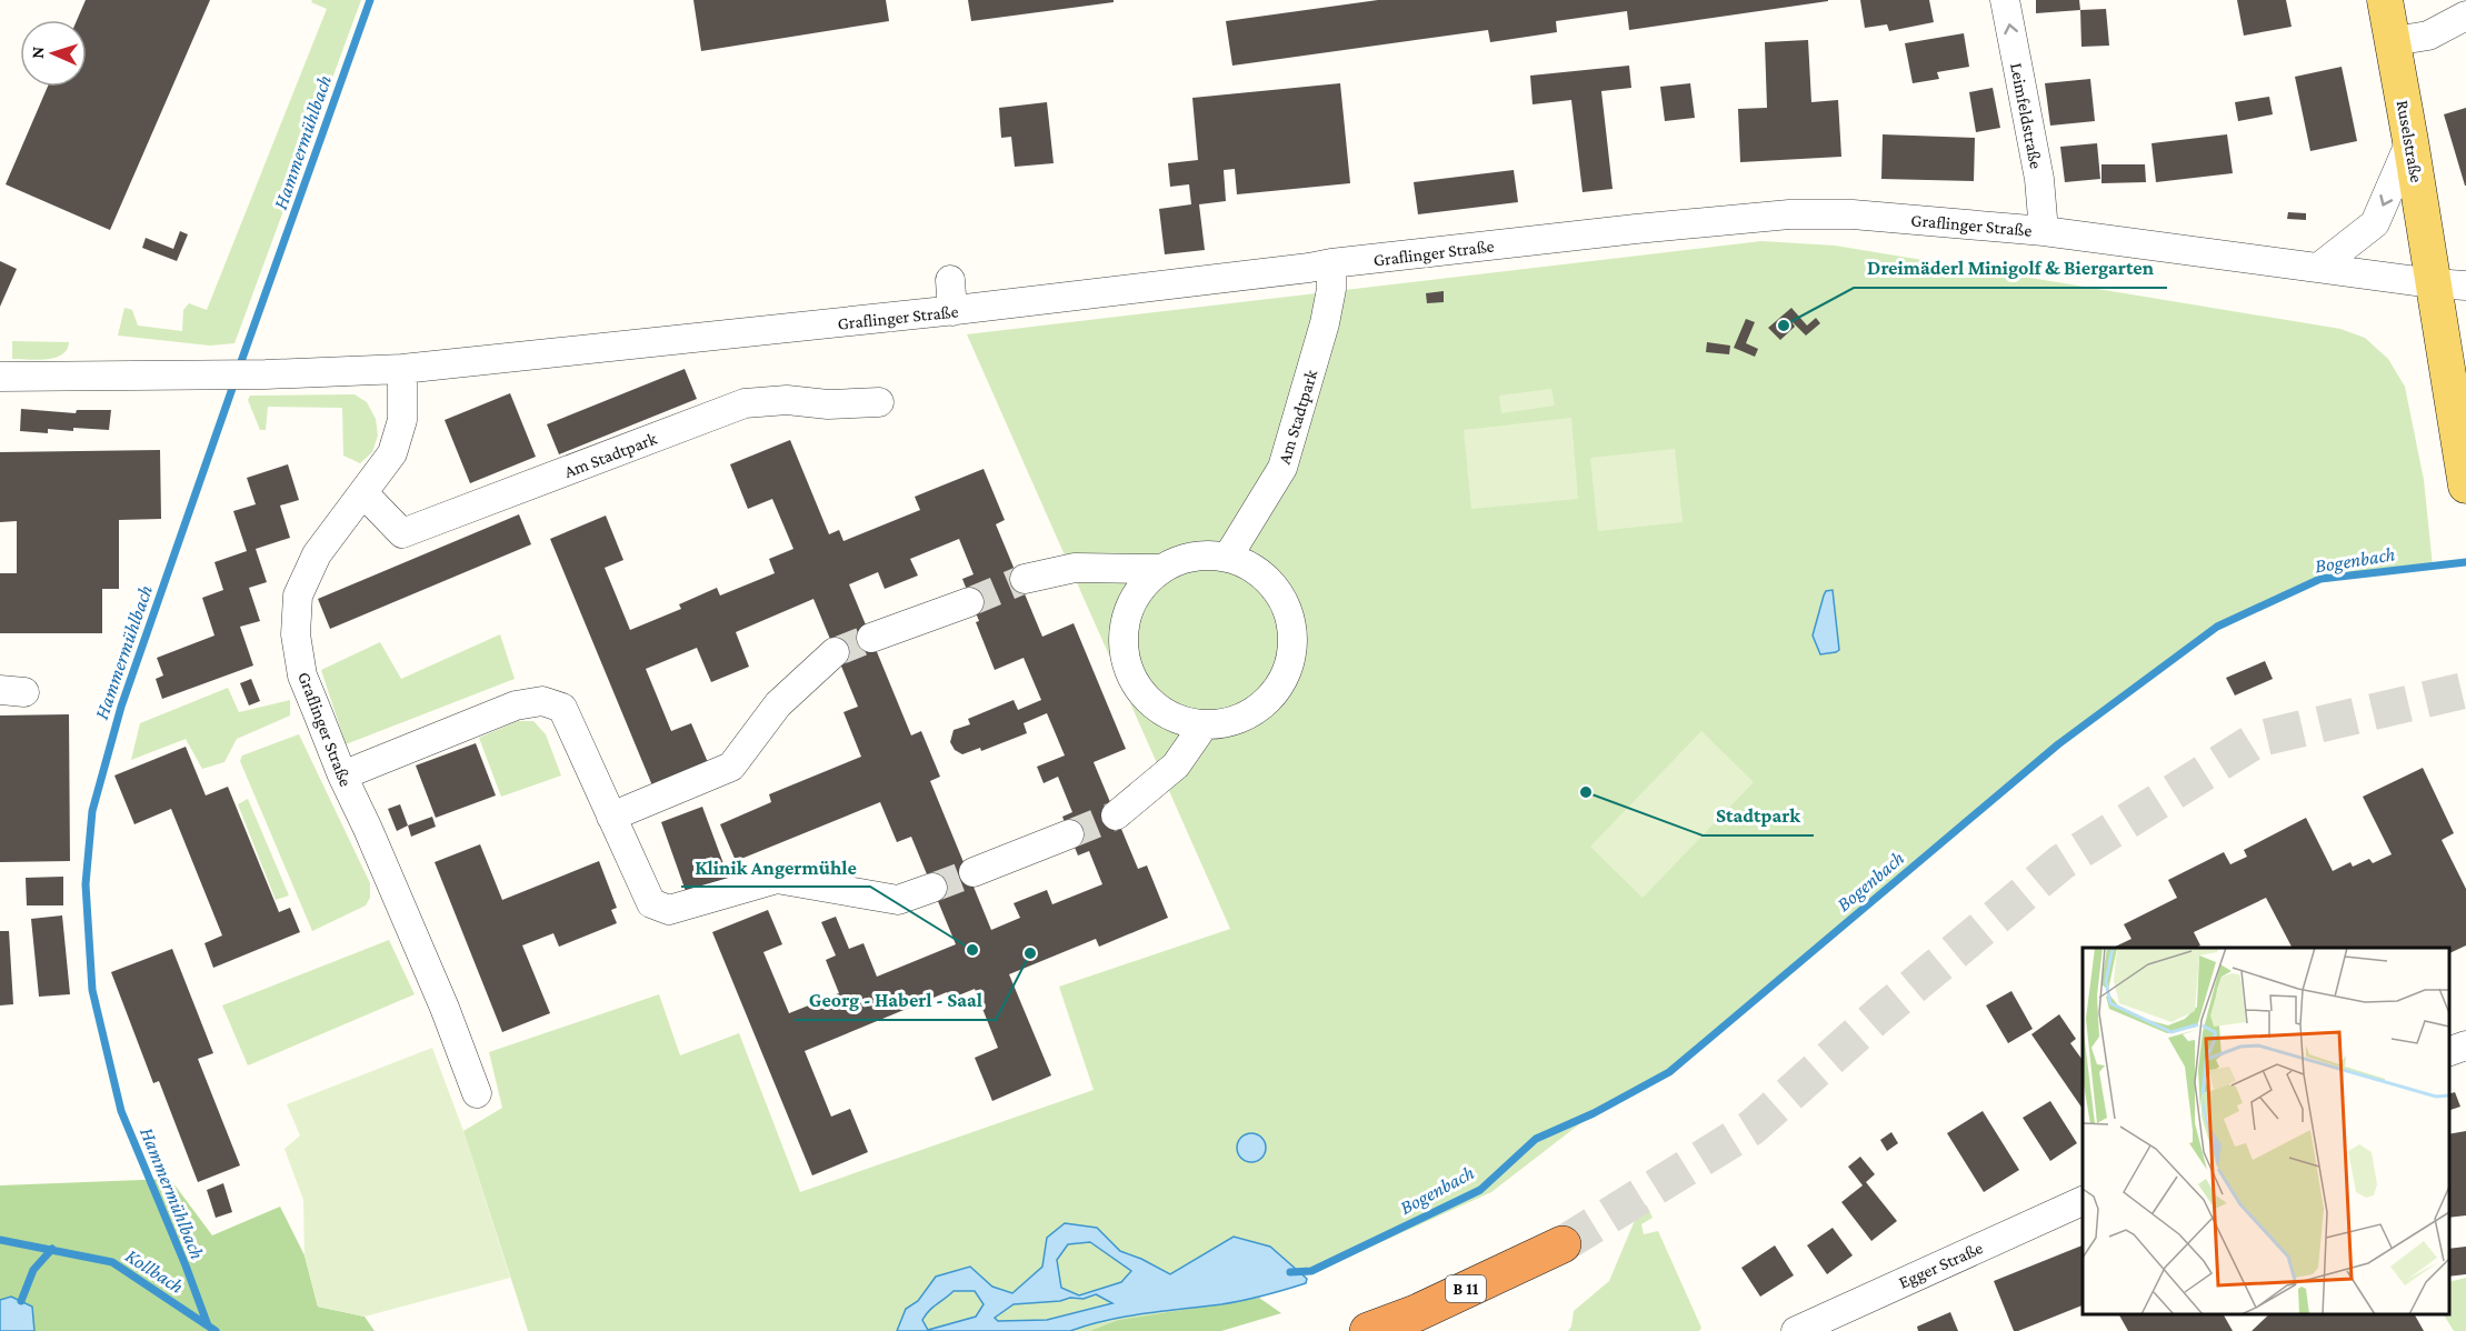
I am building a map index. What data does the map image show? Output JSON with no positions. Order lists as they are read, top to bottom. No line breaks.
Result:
{"streets":{"highway":["B 11"],"main road":["Ruselstraße"],"street":["Leimfeldstraße","Graflinger Straße","Am Stadtpark","Egger Straße"]},"crossings":[["Leimfeldstraße","Graflinger Straße"],["Ruselstraße","Graflinger Straße"],["Graflinger Straße","Am Stadtpark"]],"one_way":["Leimfeldstraße"],"water":["Hammermühlbach","Bogenbach","Kollbach"],"places":["Dreimäderl Minigolf & Biergarten","Stadtpark","Klinik Angermühle","Georg - Haberl - Saal"],"north":"left"}
